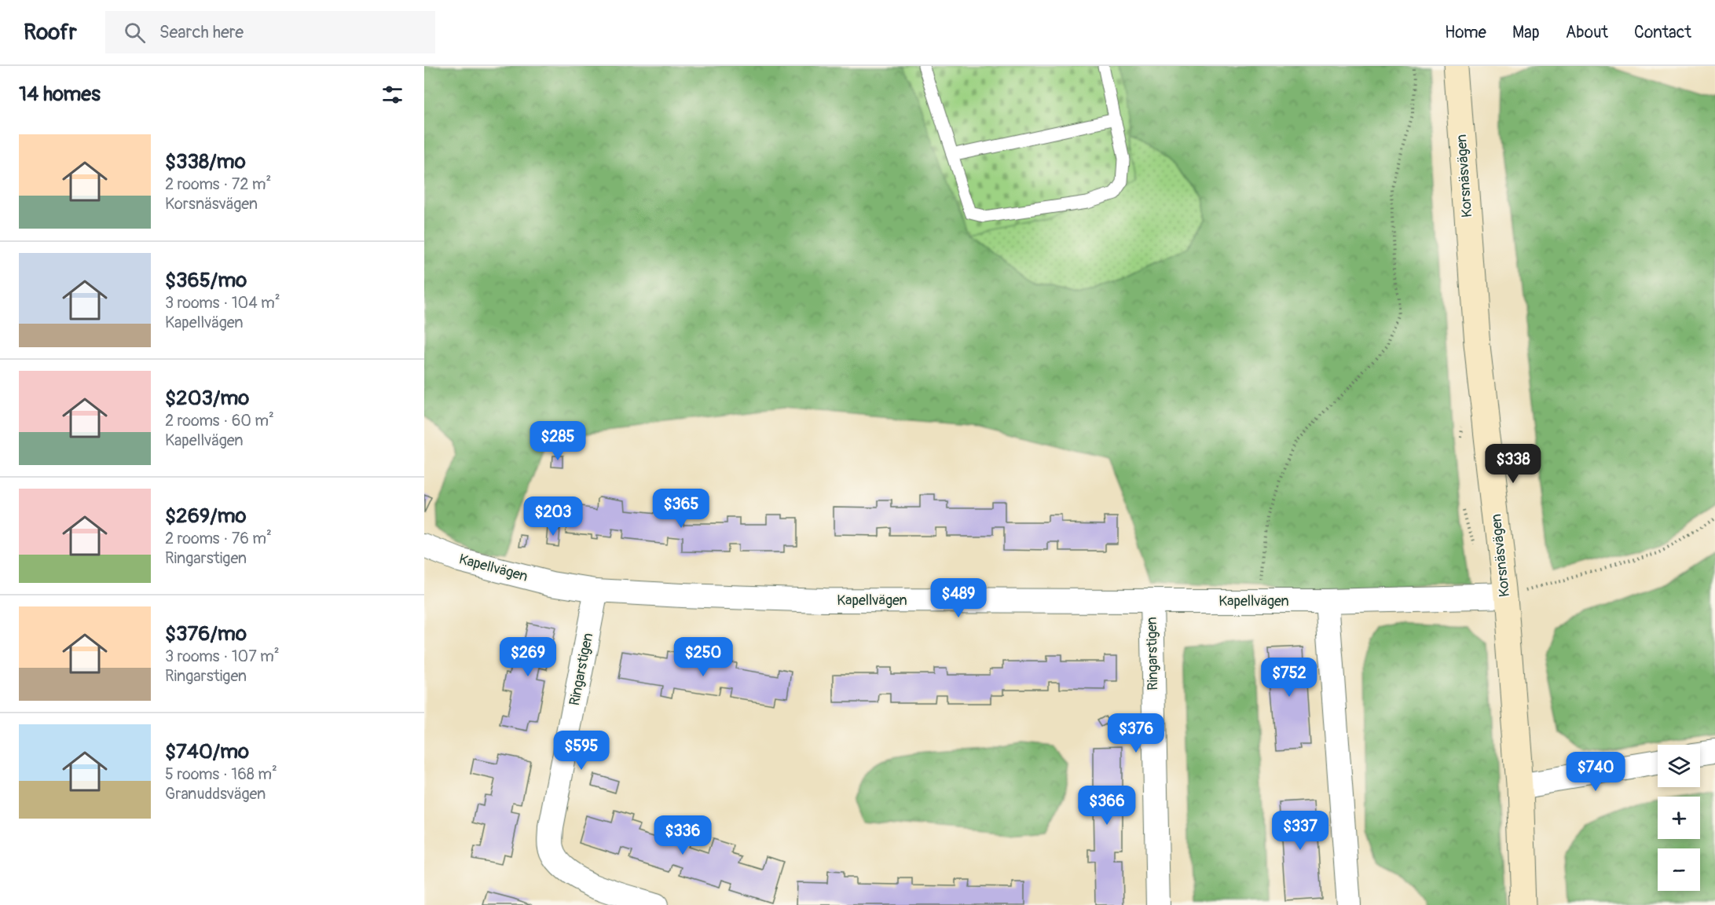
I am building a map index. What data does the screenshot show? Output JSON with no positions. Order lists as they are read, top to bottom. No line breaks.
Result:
{"streets":{"street":["Korsnäsvägen","Kapellvägen","Ringarstigen"]},"crossings":[["Korsnäsvägen","Kapellvägen"],["Kapellvägen","Ringarstigen"]],"page":{"header":"Roofr","search":"Search here","nav":["Home","Map","About","Contact"],"heading":"14 homes","list":[{"name":"$338/mo","note":"2 rooms · 72 m² · Korsnäsvägen"},{"name":"$365/mo","note":"3 rooms · 104 m² · Kapellvägen"},{"name":"$203/mo","note":"2 rooms · 60 m² · Kapellvägen"},{"name":"$269/mo","note":"2 rooms · 76 m² · Ringarstigen"},{"name":"$376/mo","note":"3 rooms · 107 m² · Ringarstigen"},{"name":"$740/mo","note":"5 rooms · 168 m² · Granuddsvägen"}],"price":["$285","$338","$365","$203","$489","$269","$250","$752","$376","$595","$740","$366","$337","$336"],"map_buttons":["+","−"]}}
